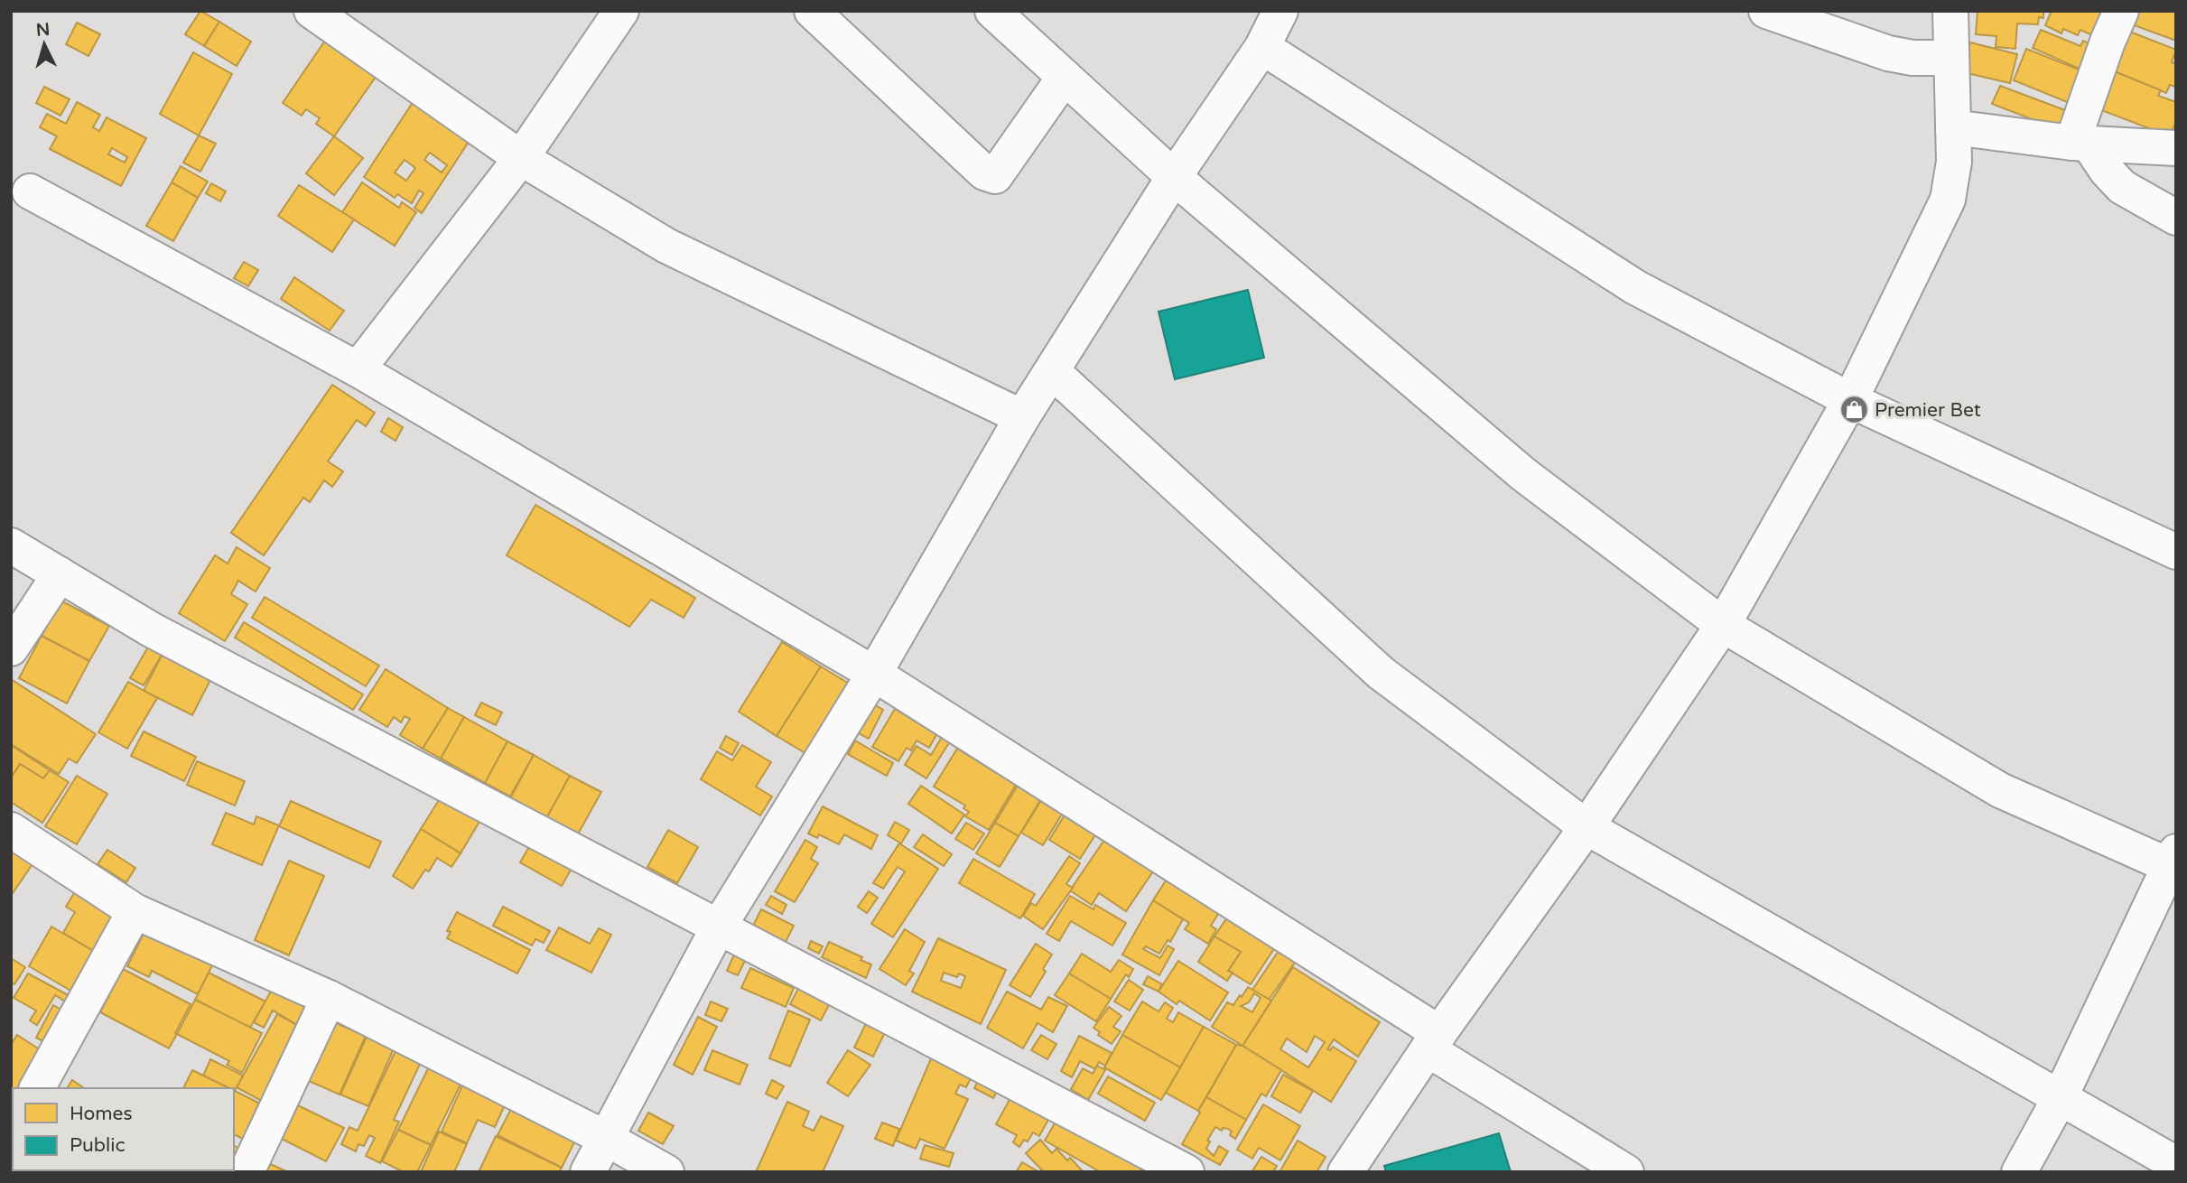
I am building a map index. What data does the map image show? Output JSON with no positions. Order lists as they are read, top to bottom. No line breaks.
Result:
{"places":{"shop":["Premier Bet"]},"legend":["Homes","Public"],"north":"top"}
